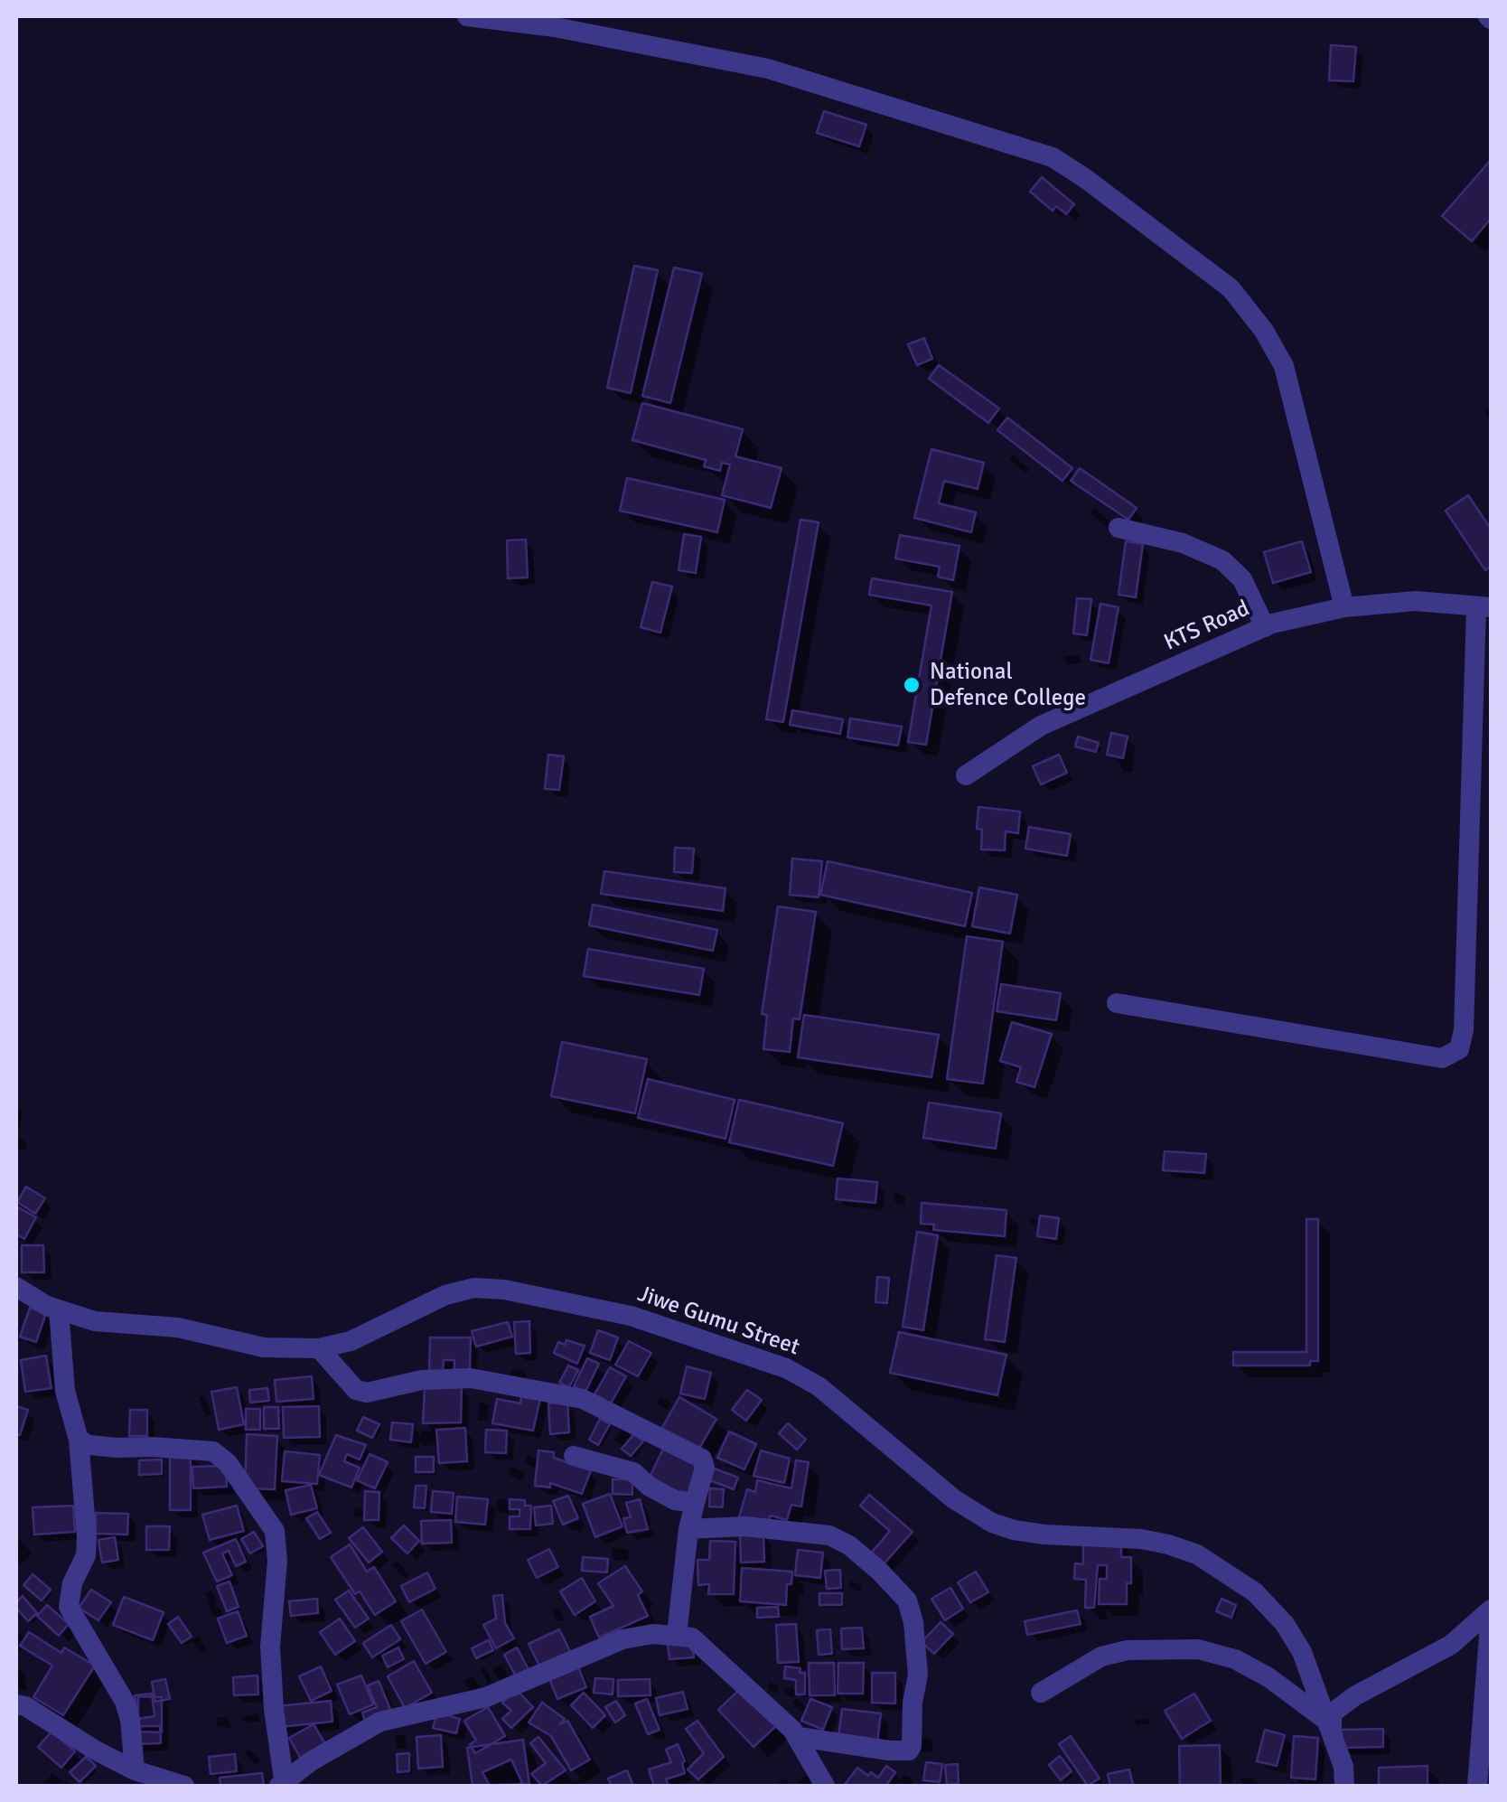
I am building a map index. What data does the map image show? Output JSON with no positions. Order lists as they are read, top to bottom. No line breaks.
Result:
{"streets":{"street":["KTS Road","Jiwe Gumu Street"]},"places":["National Defence College"]}
